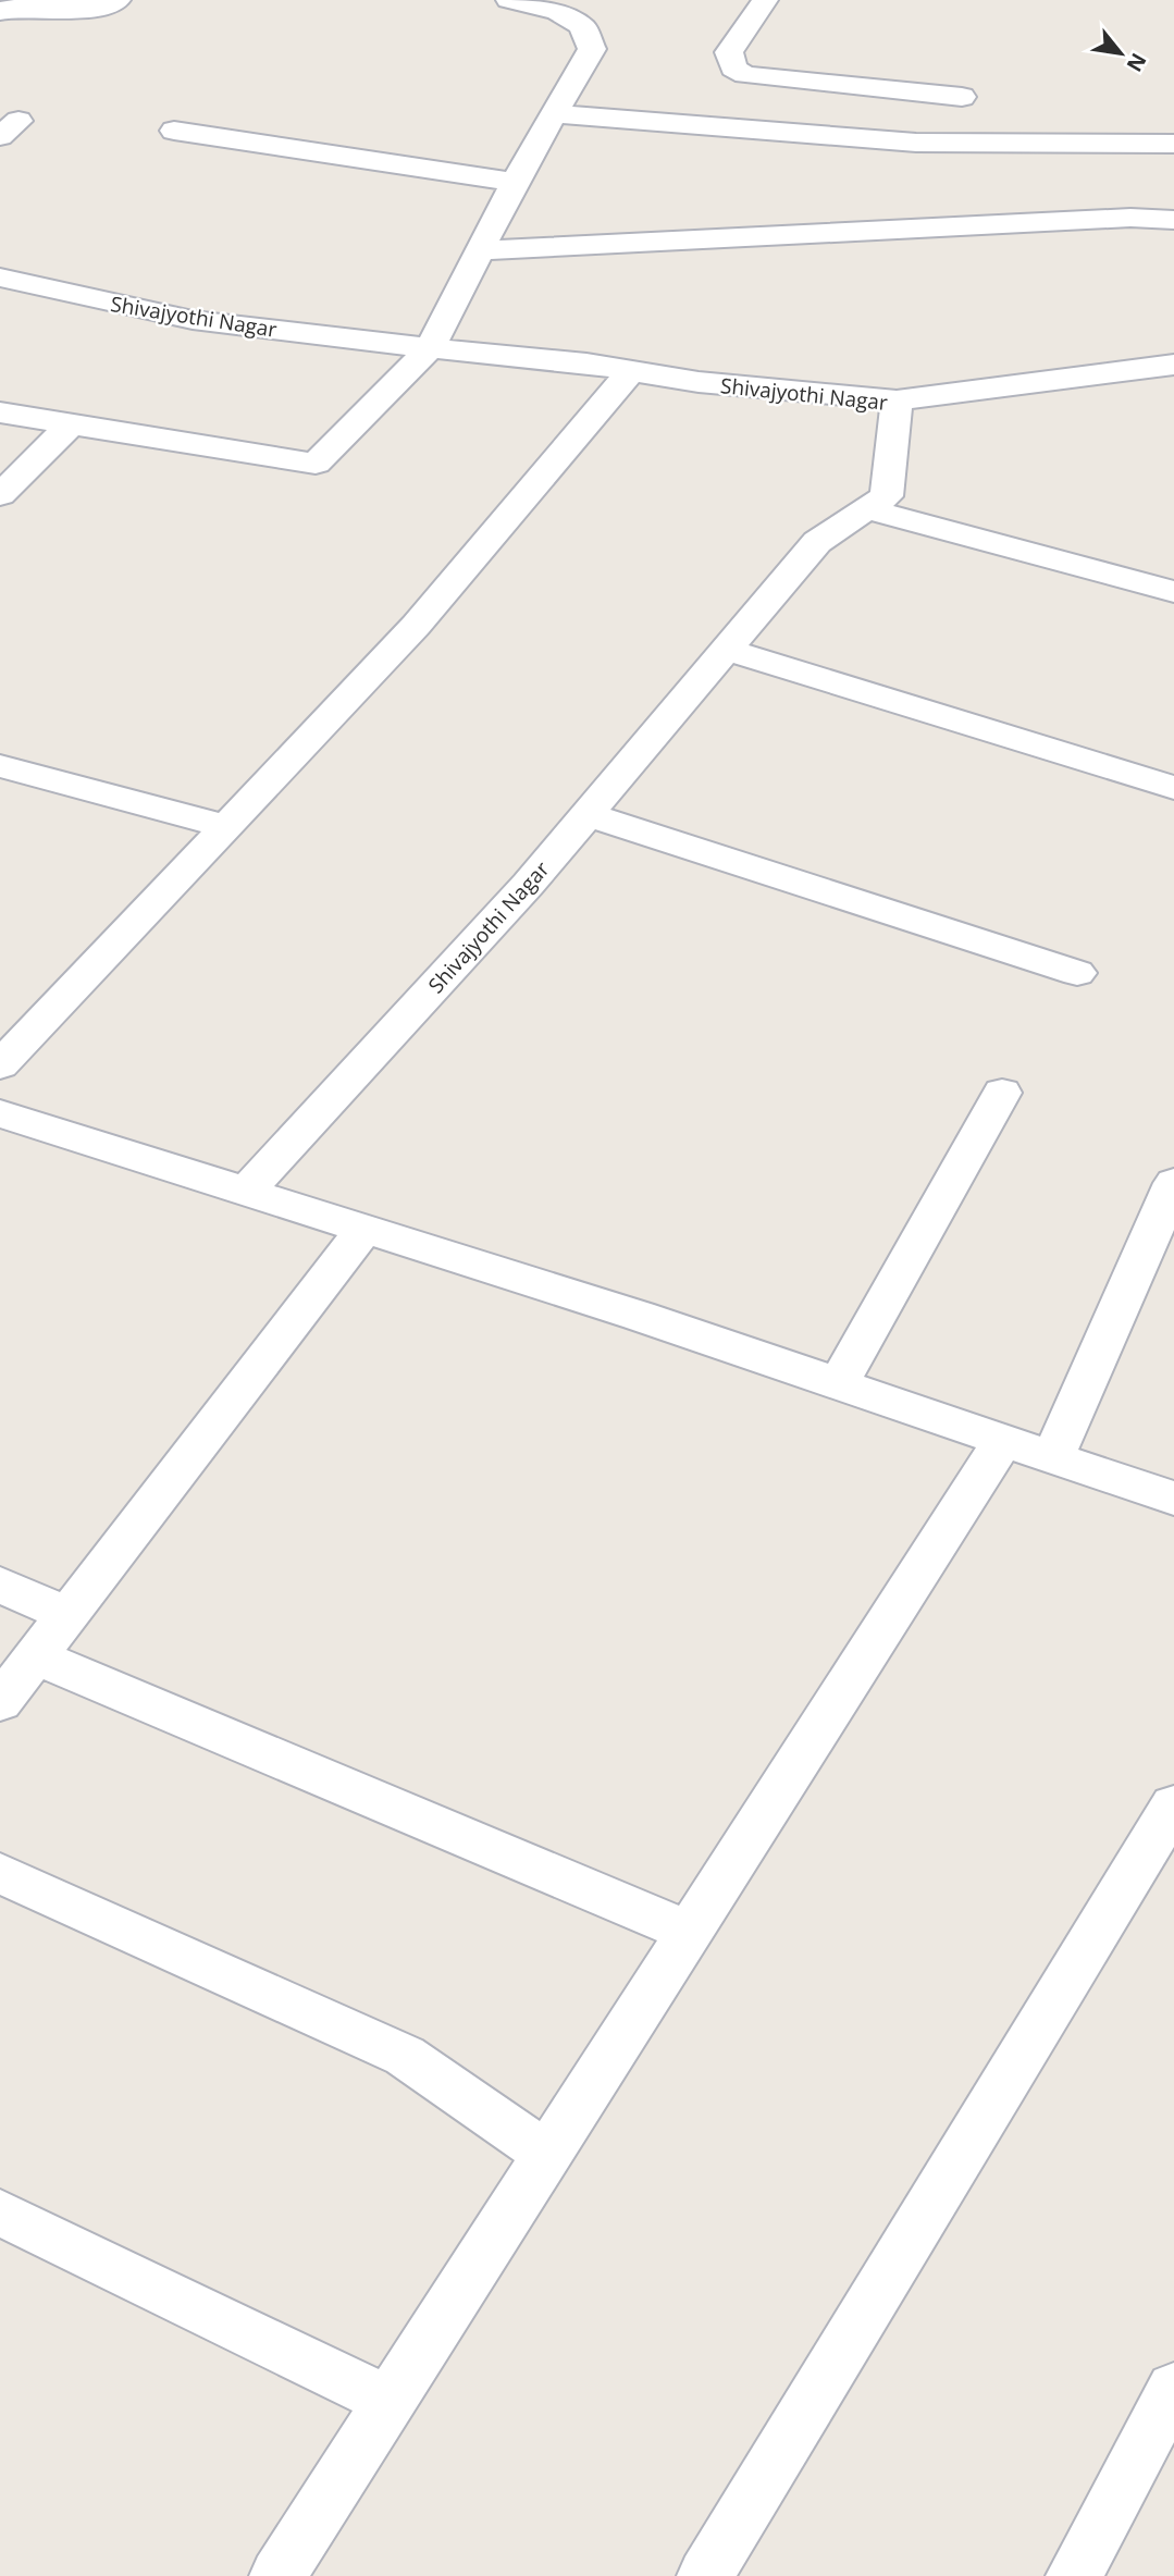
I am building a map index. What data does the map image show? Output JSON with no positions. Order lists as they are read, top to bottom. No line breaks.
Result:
{"streets":{"street":["Shivajyothi Nagar"]},"north":"bottom right"}
